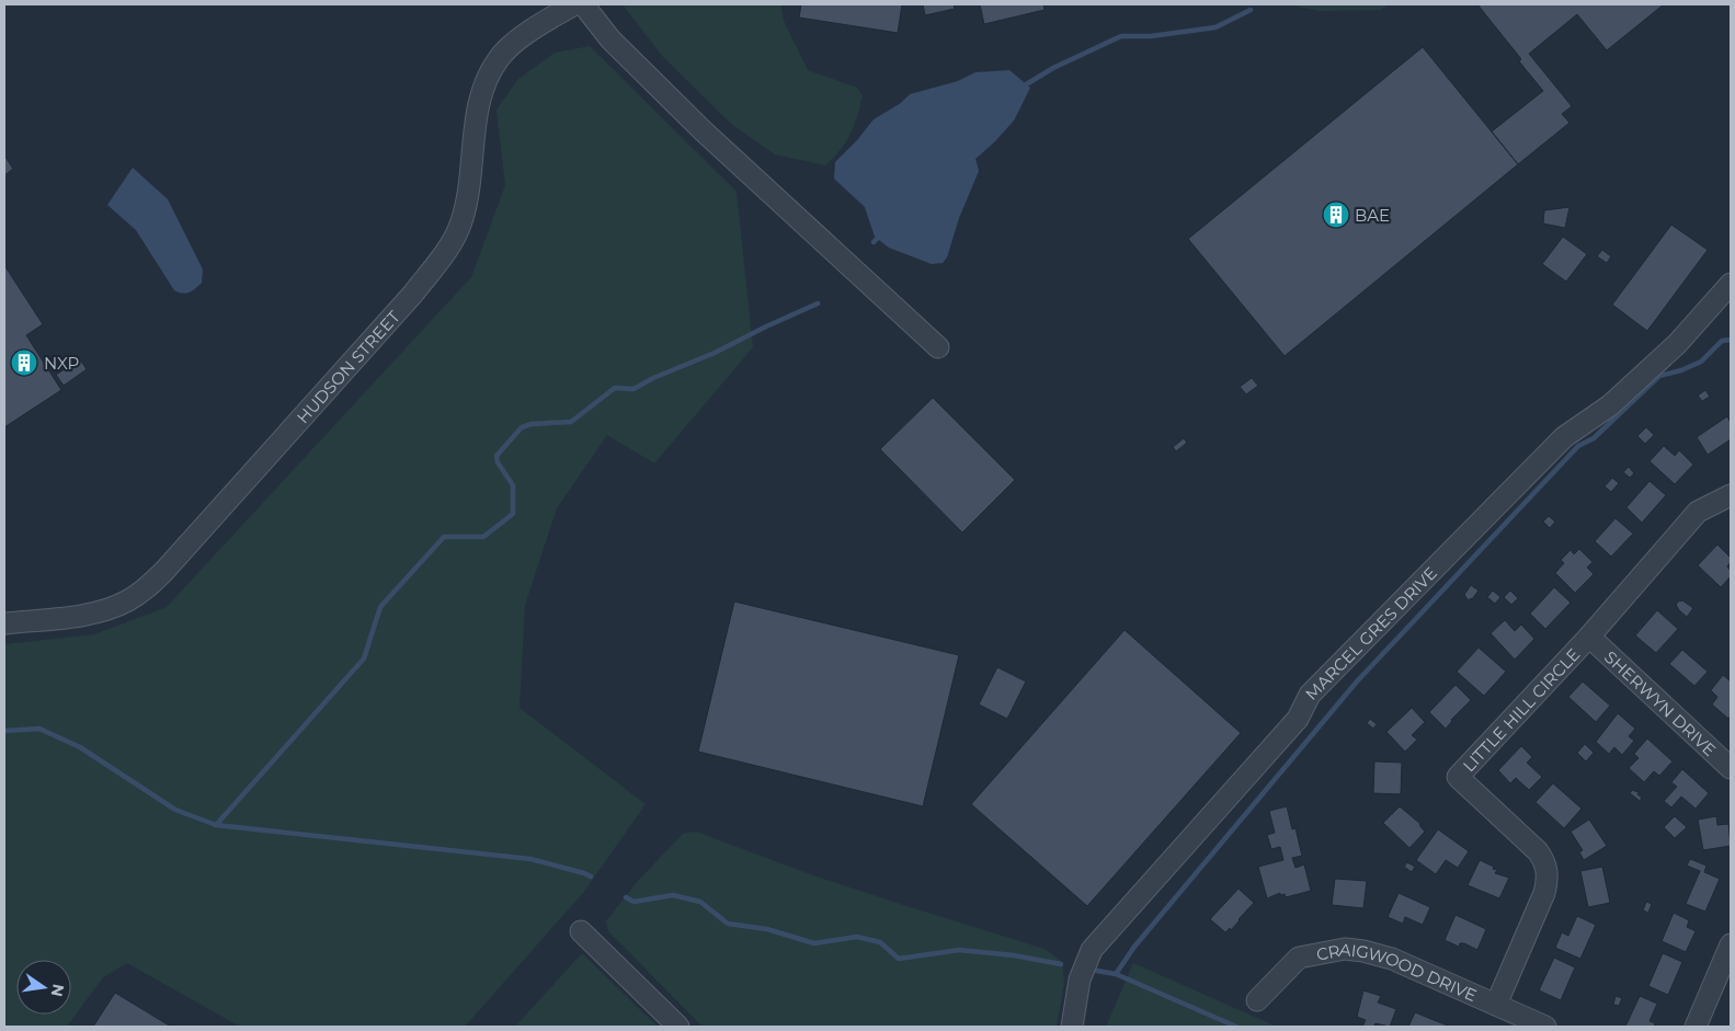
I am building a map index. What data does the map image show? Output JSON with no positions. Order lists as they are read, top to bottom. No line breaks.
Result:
{"streets":{"street":["HUDSON STREET","MARCEL GRES DRIVE","SHERWYN DRIVE","LITTLE HILL CIRCLE","CRAIGWOOD DRIVE"]},"crossings":[["SHERWYN DRIVE","LITTLE HILL CIRCLE"],["LITTLE HILL CIRCLE","CRAIGWOOD DRIVE"]],"places":{"building":["BAE","NXP"]},"north":"right"}
